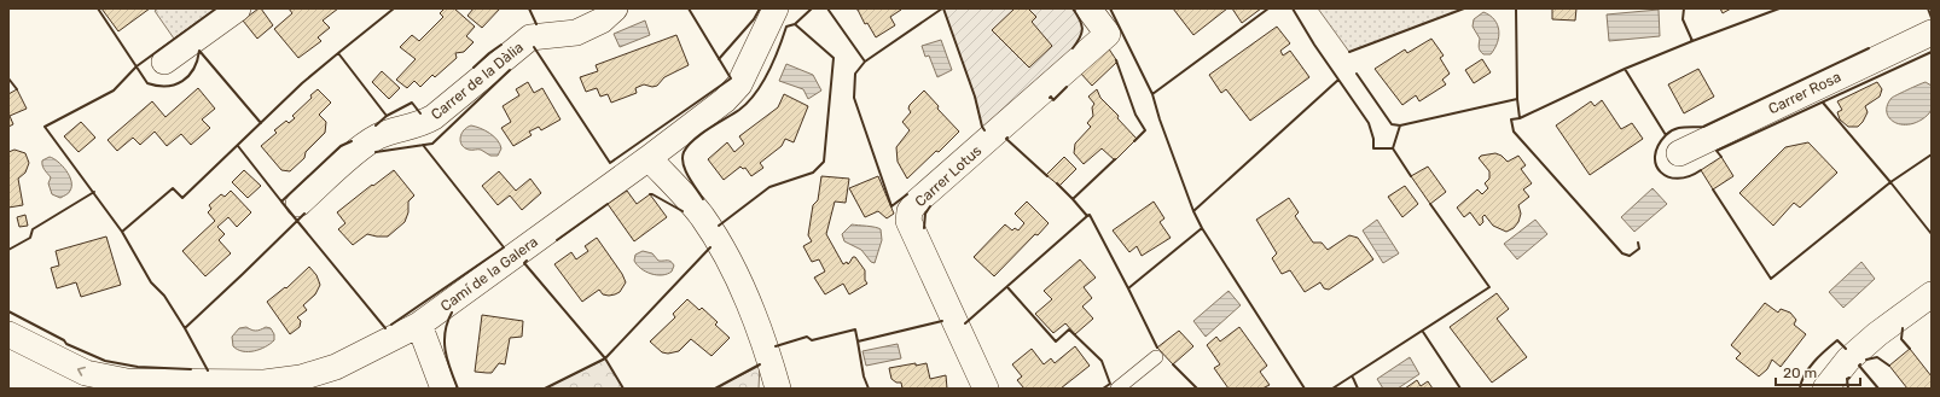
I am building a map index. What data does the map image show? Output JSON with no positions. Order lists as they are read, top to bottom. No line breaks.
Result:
{"streets":{"street":["Carrer de la Dàlia","Carrer Rosa","Carrer Lotus","Camí de la Galera"]},"scale_bar":"20 m"}
